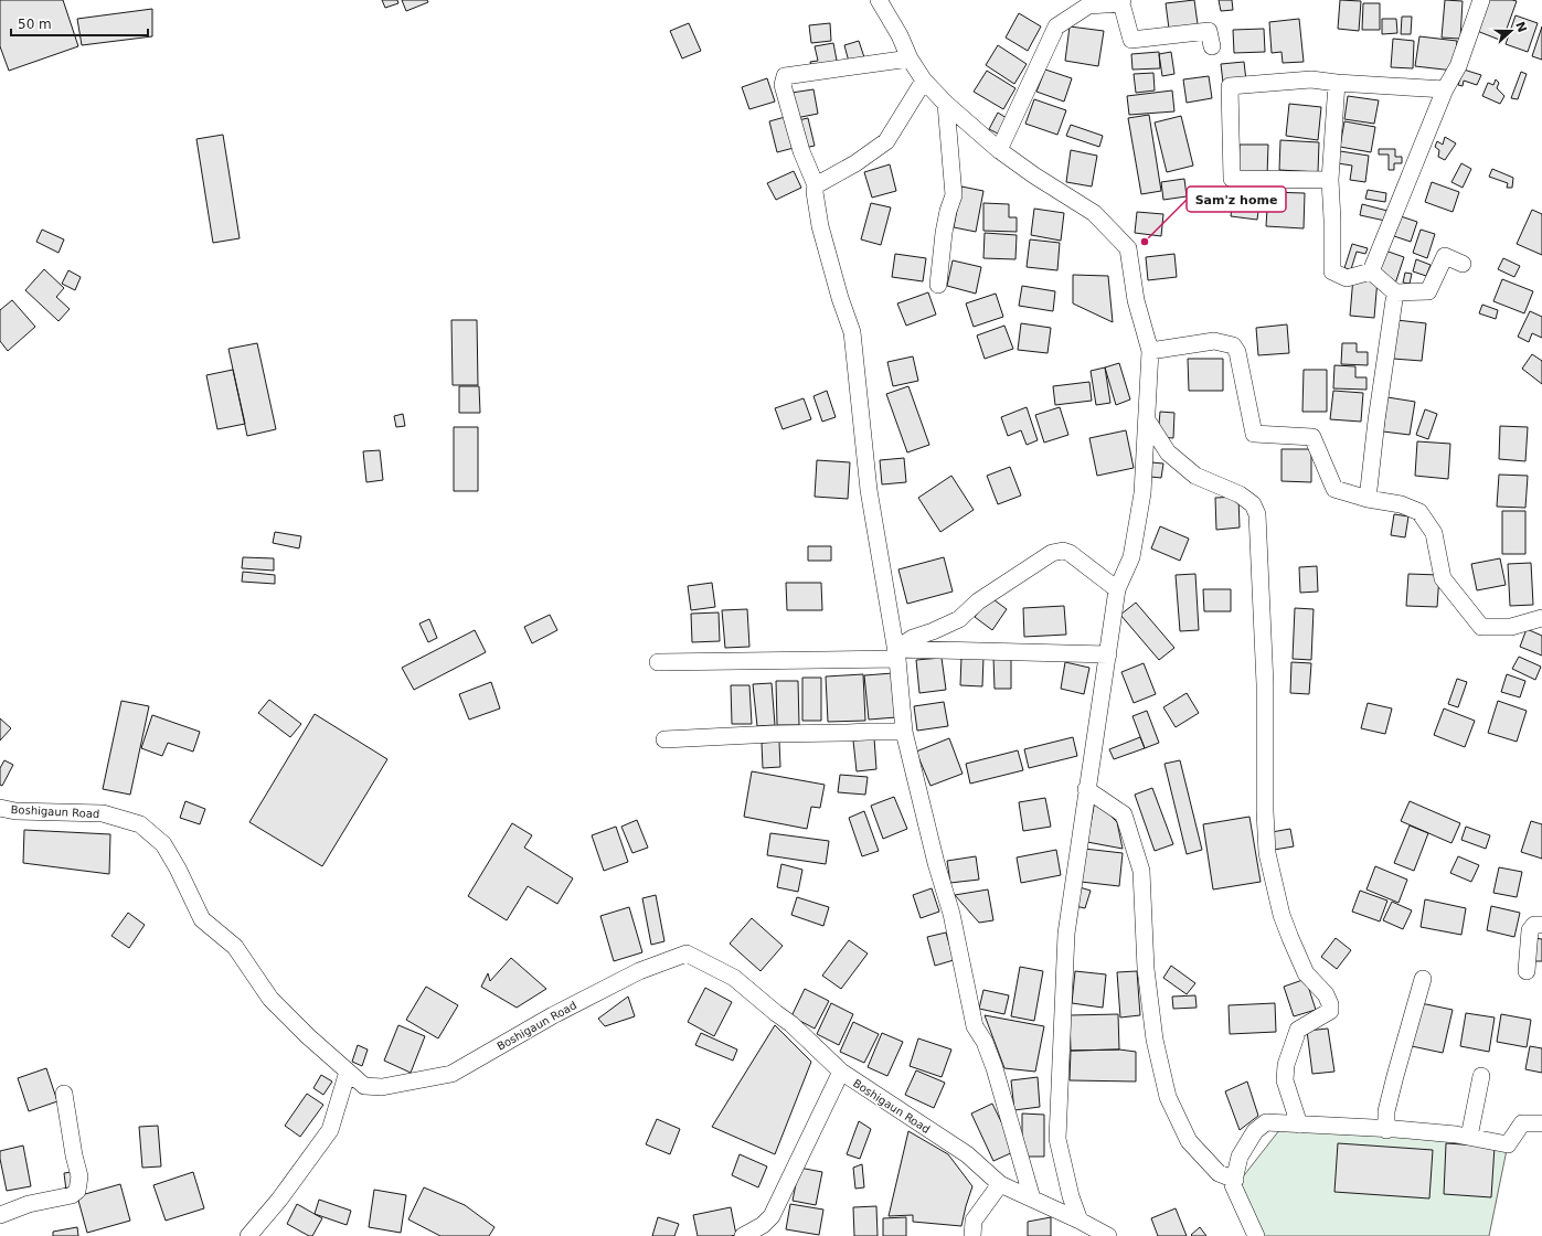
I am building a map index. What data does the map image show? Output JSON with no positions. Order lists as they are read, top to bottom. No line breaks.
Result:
{"streets":{"street":["Boshigaun Road"]},"places":["Sam'z home"],"scale_bar":"50 m","north":"right"}
